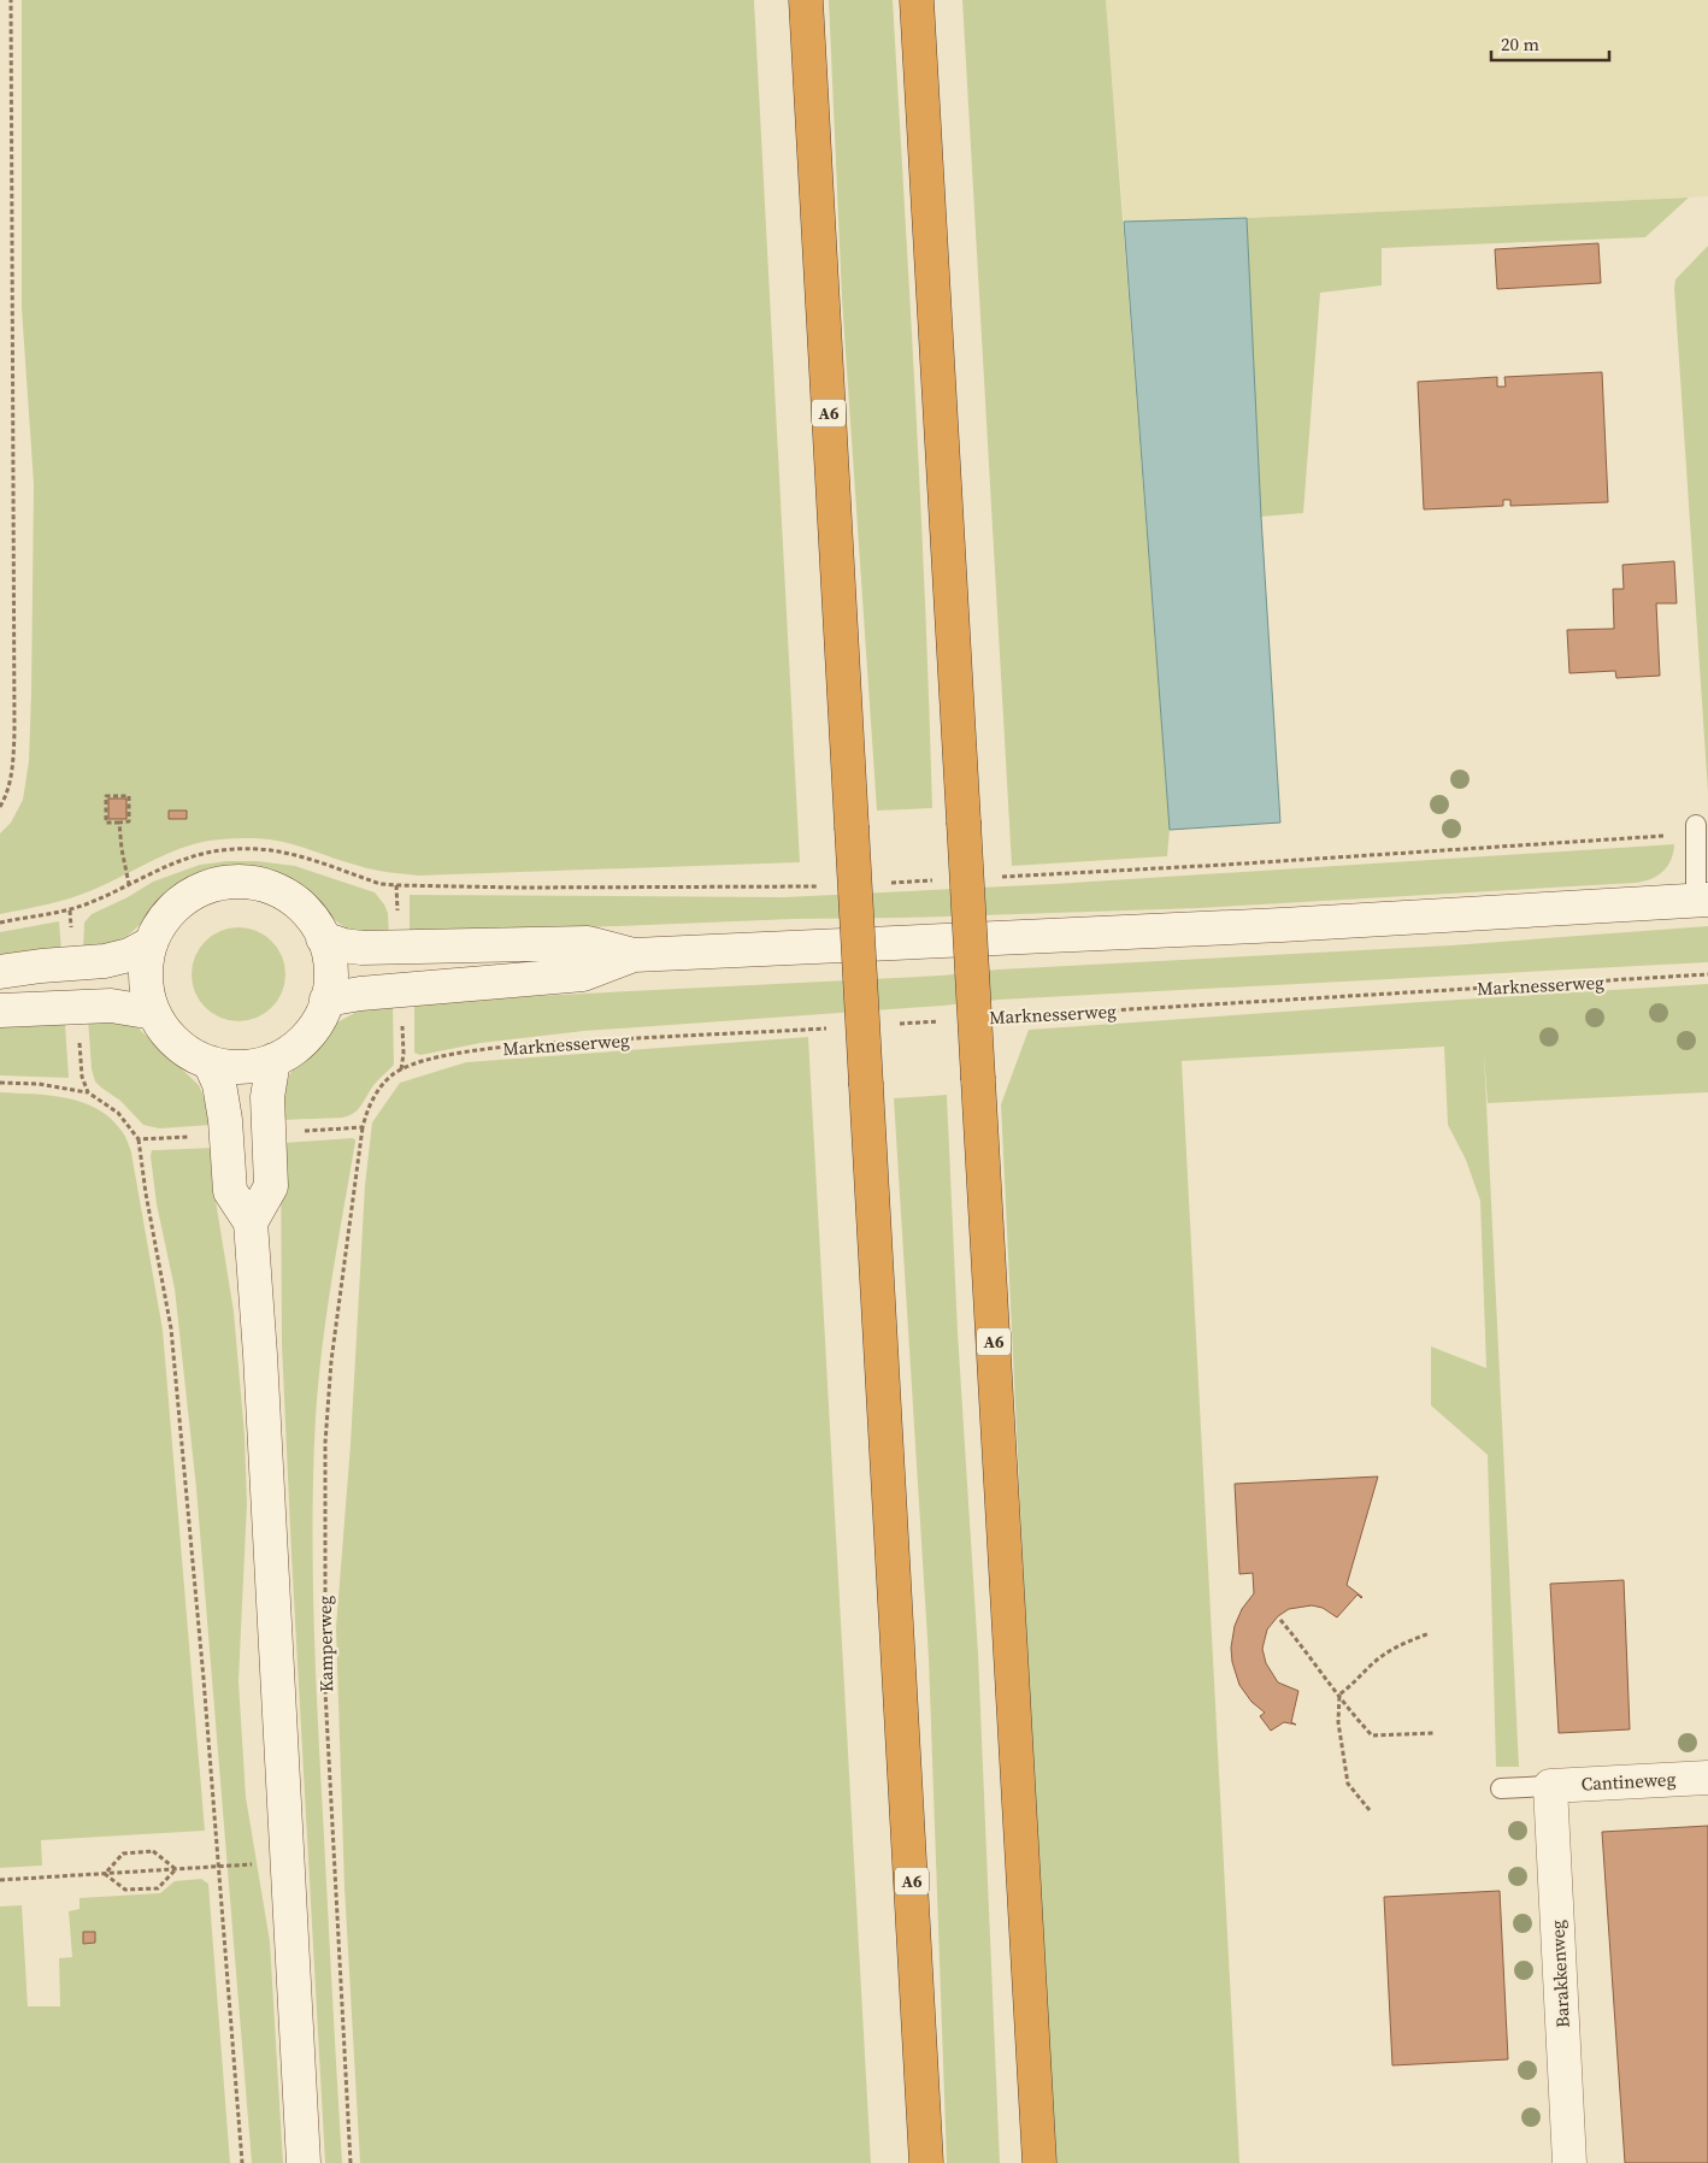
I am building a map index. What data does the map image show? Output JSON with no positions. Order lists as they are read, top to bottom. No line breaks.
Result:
{"streets":{"highway":["A6"],"main road":["Cantineweg","Barakkenweg"],"path":["Marknesserweg","Kamperweg"]},"crossings":[["Marknesserweg","Kamperweg"],["Cantineweg","Barakkenweg"]],"scale_bar":"20 m"}
